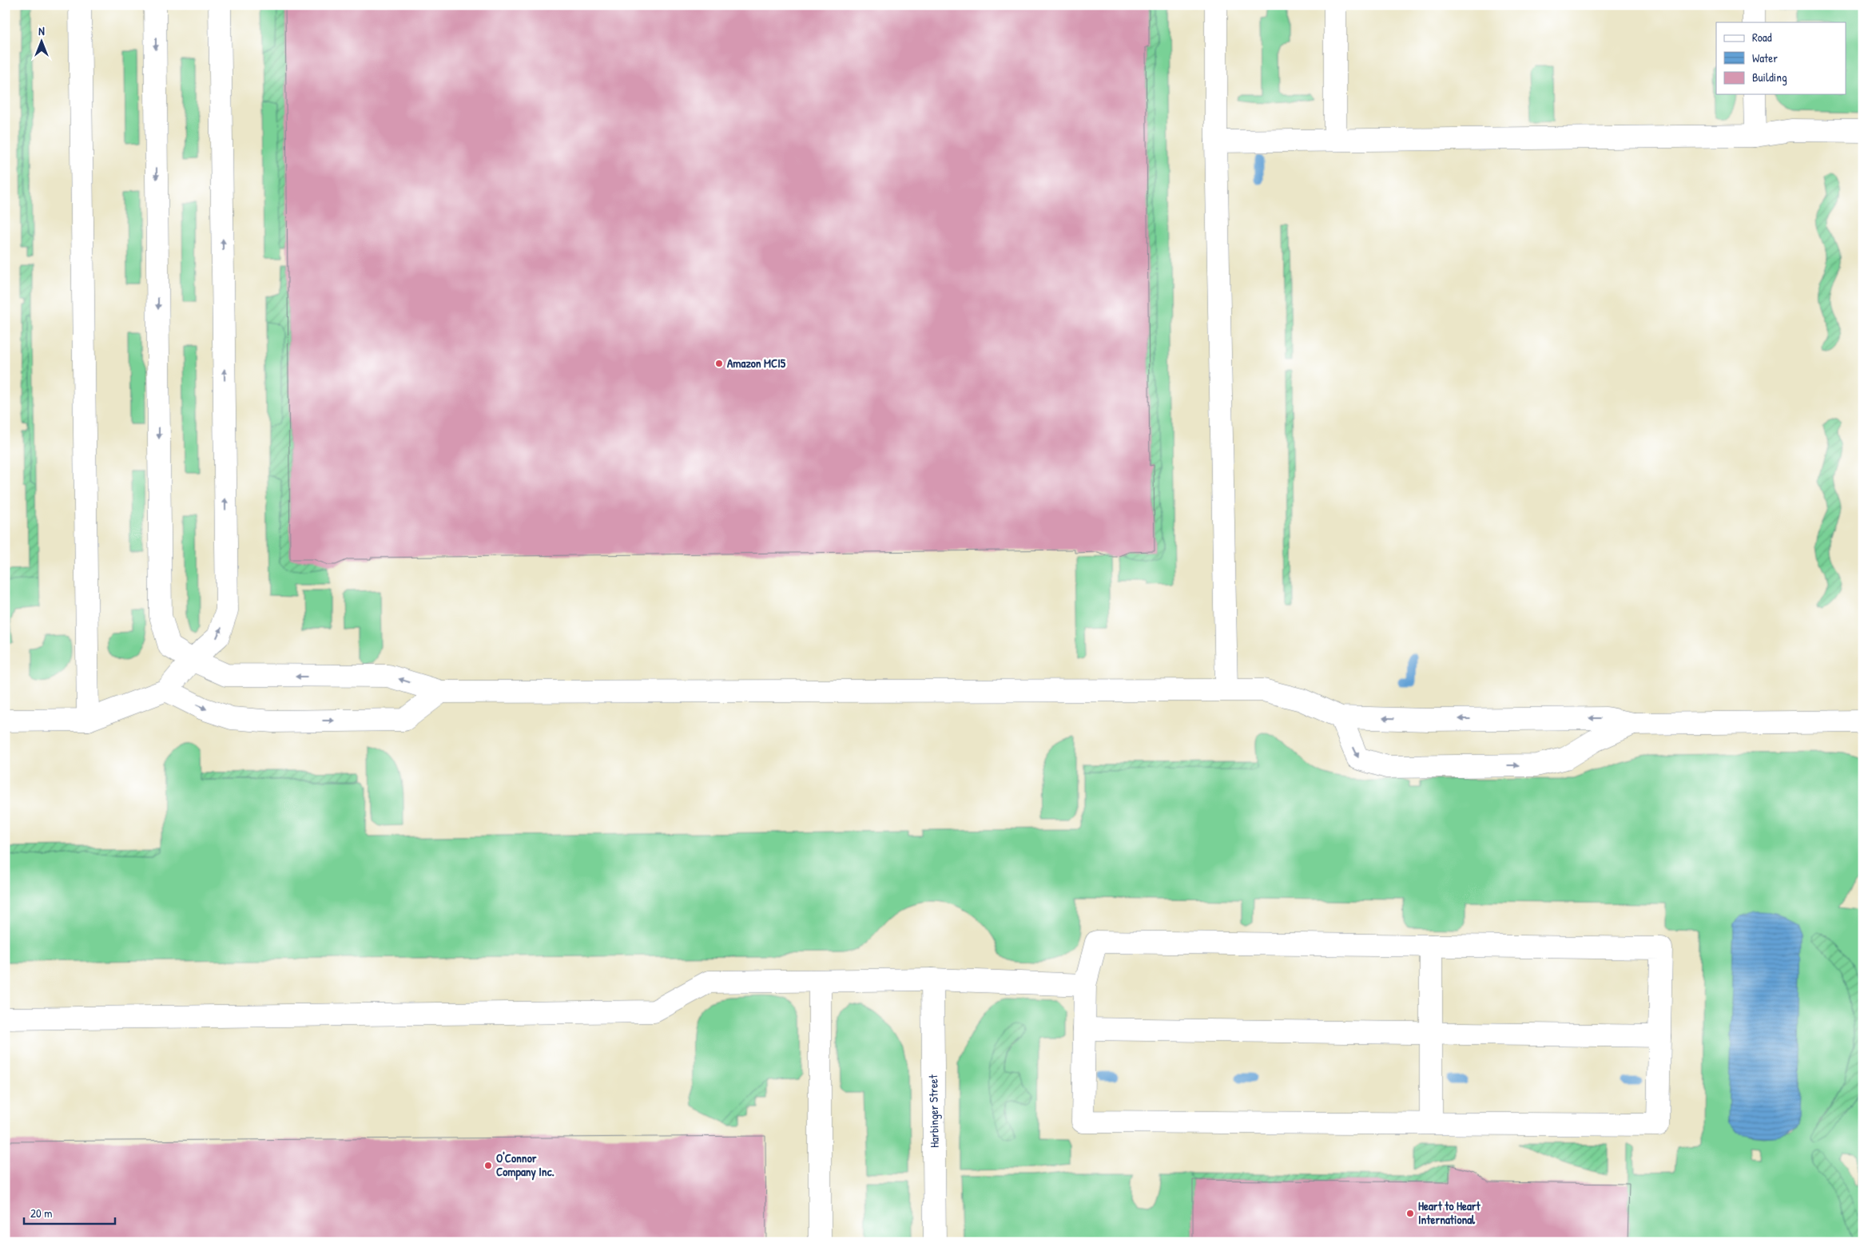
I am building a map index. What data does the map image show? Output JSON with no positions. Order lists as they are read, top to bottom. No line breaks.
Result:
{"streets":{"street":["Harbinger Street"]},"places":["Amazon MCI5","O'Connor Company Inc.","Heart to Heart International"],"legend":["Road","Water","Building"],"scale_bar":"20 m","north":"top"}
